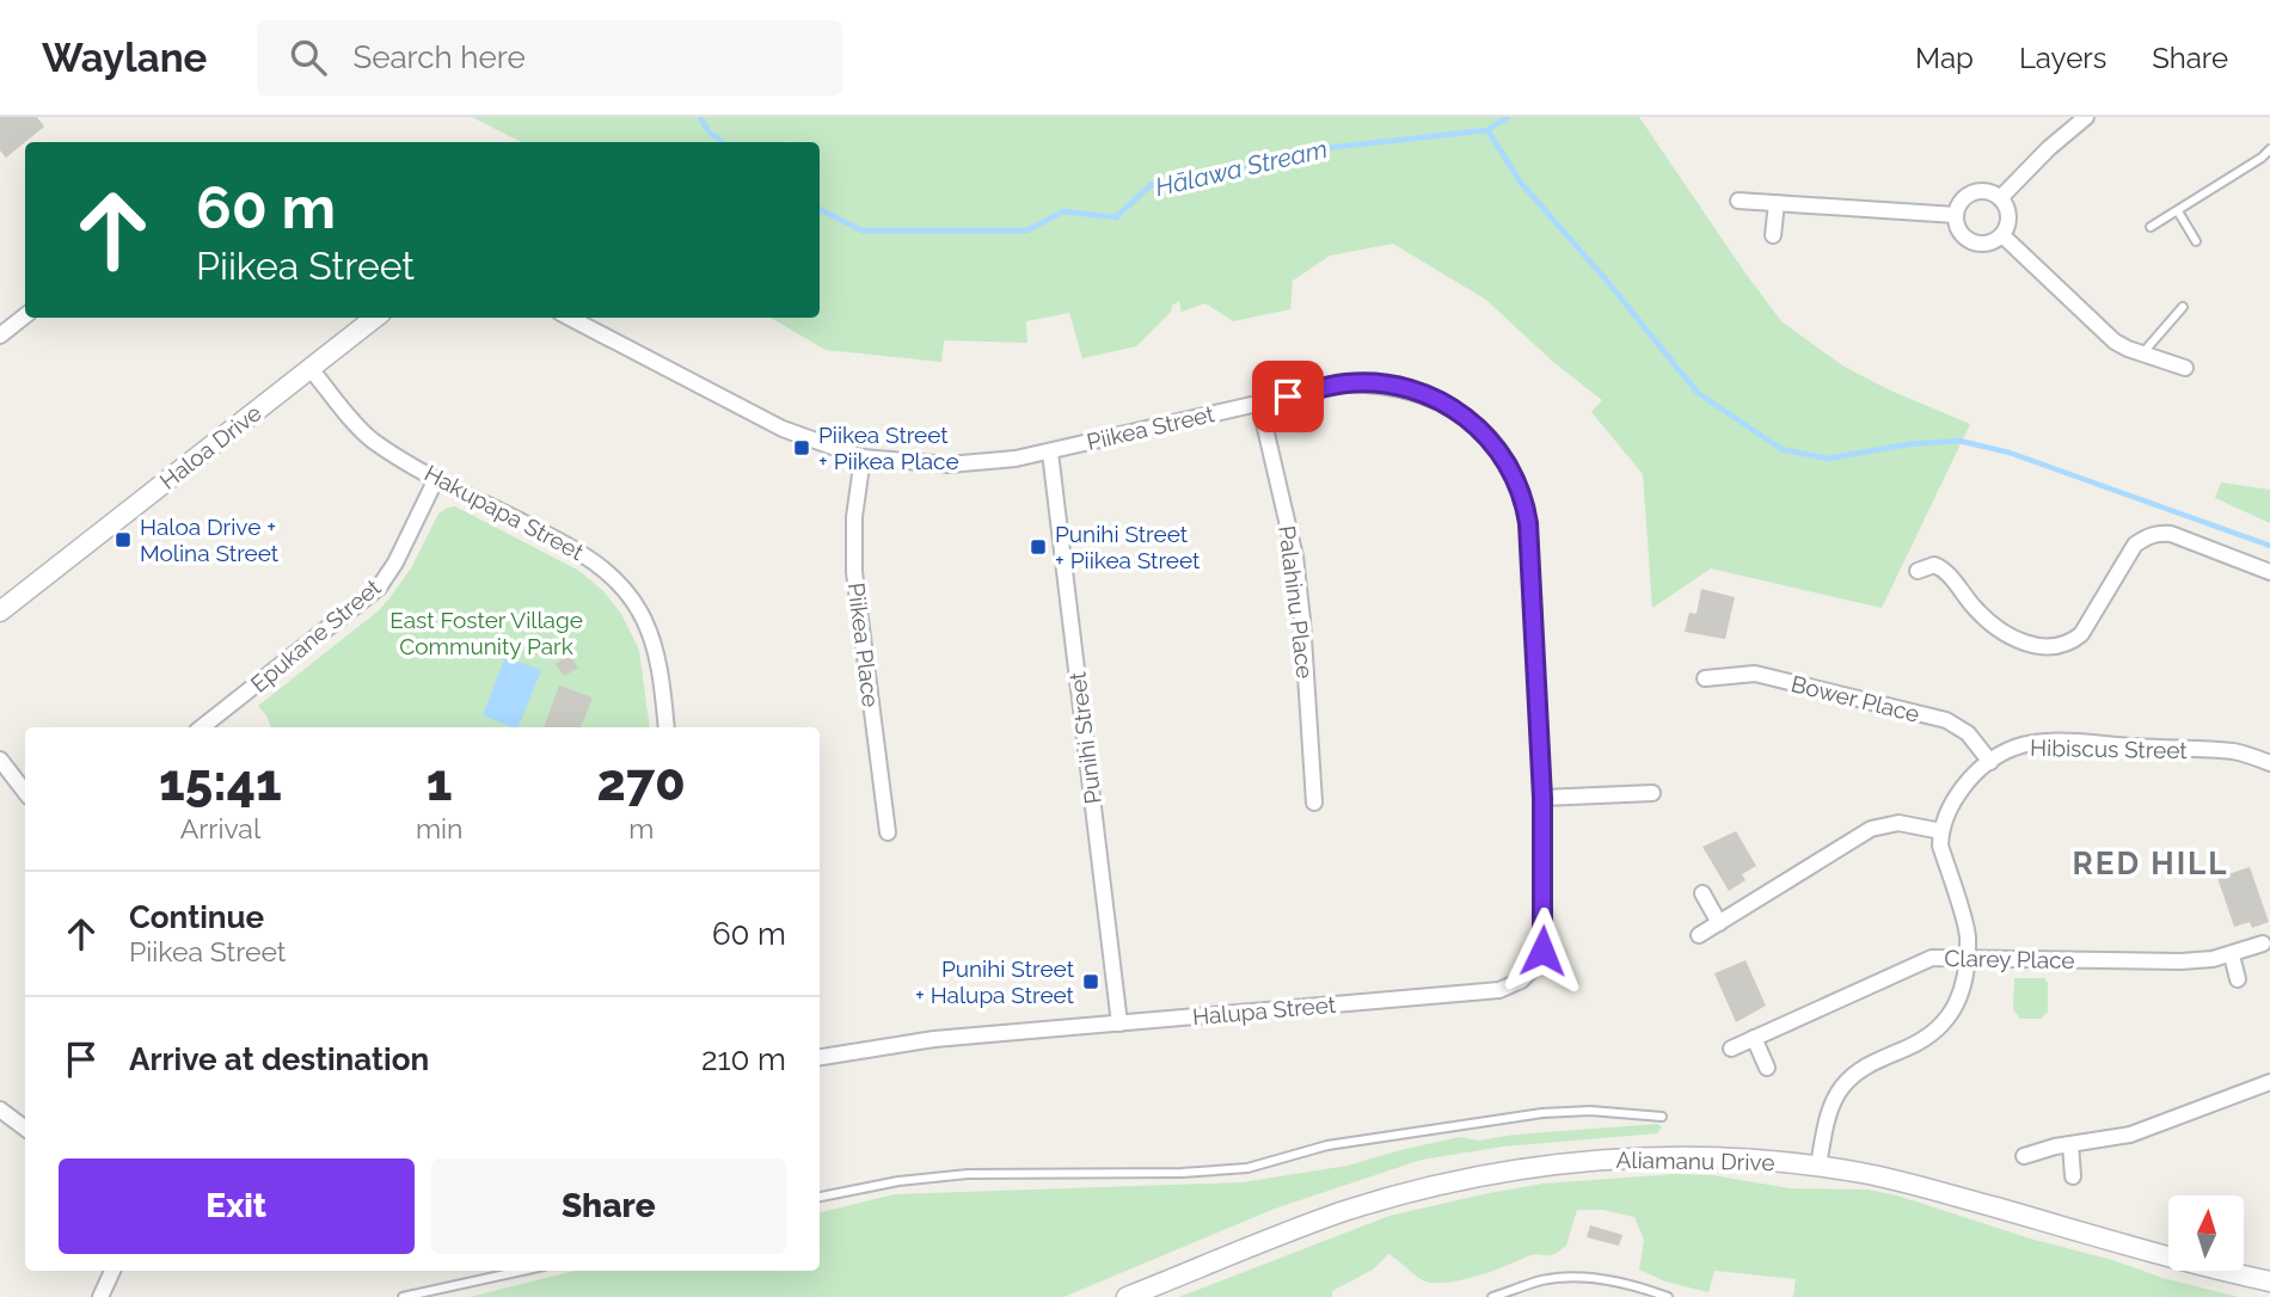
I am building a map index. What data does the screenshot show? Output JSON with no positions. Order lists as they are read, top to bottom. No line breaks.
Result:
{"streets":{"street":["Piikea Street","Haloa Drive","Hakupapa Street","Palahinu Place","Epukane Street","Piikea Place","Bower Place","Punihi Street","Hibiscus Street","Clarey Place","Halupa Street","Aliamanu Drive"]},"crossings":[["Piikea Street","Palahinu Place"],["Piikea Street","Piikea Place"],["Piikea Street","Punihi Street"],["Piikea Street","Halupa Street"],["Haloa Drive","Hakupapa Street"],["Hakupapa Street","Epukane Street"],["Bower Place","Hibiscus Street"],["Punihi Street","Halupa Street"]],"districts":["RED HILL"],"water":["Hālawa Stream"],"parks":["East Foster Village Community Park"],"places":{"transit":["Piikea Street + Piikea Place","Haloa Drive + Molina Street","Punihi Street + Piikea Street","Punihi Street + Halupa Street"]},"north":"top","page":{"header":"Waylane","search":"Search here","nav":["Map","Layers","Share"],"turn":["60 m","Piikea Street"],"eta":["15:41","Arrival","1","min","270","m"],"list":[{"name":"Continue","note":"Piikea Street","value":"60 m"},{"name":"Arrive at destination","value":"210 m"}],"buttons":["Exit","Share"]}}
